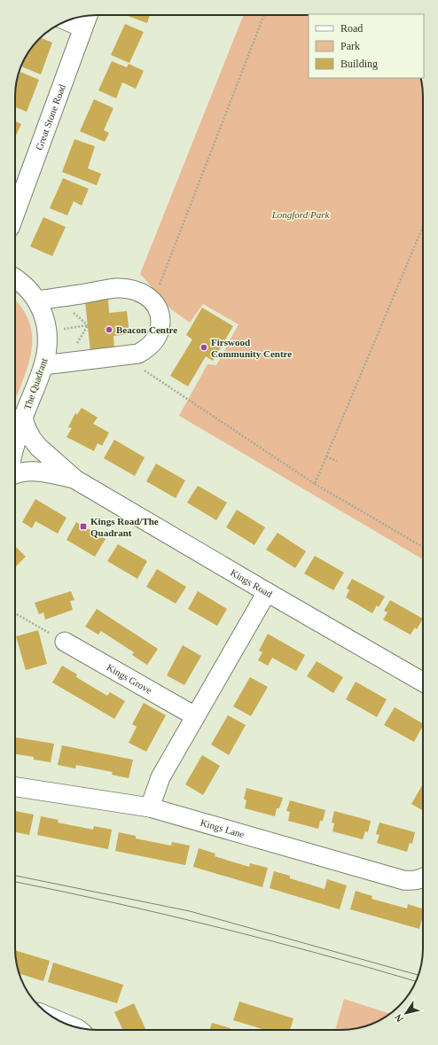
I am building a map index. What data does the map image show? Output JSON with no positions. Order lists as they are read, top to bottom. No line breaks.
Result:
{"streets":{"street":["Great Stone Road","The Quadrant","Kings Road","Kings Grove","Kings Lane"]},"crossings":[["The Quadrant","Kings Road"]],"parks":["Longford Park"],"places":{"other":["Beacon Centre","Firswood Community Centre"],"transit":["Kings Road/The Quadrant"]},"legend":["Road","Park","Building"],"north":"bottom left"}
